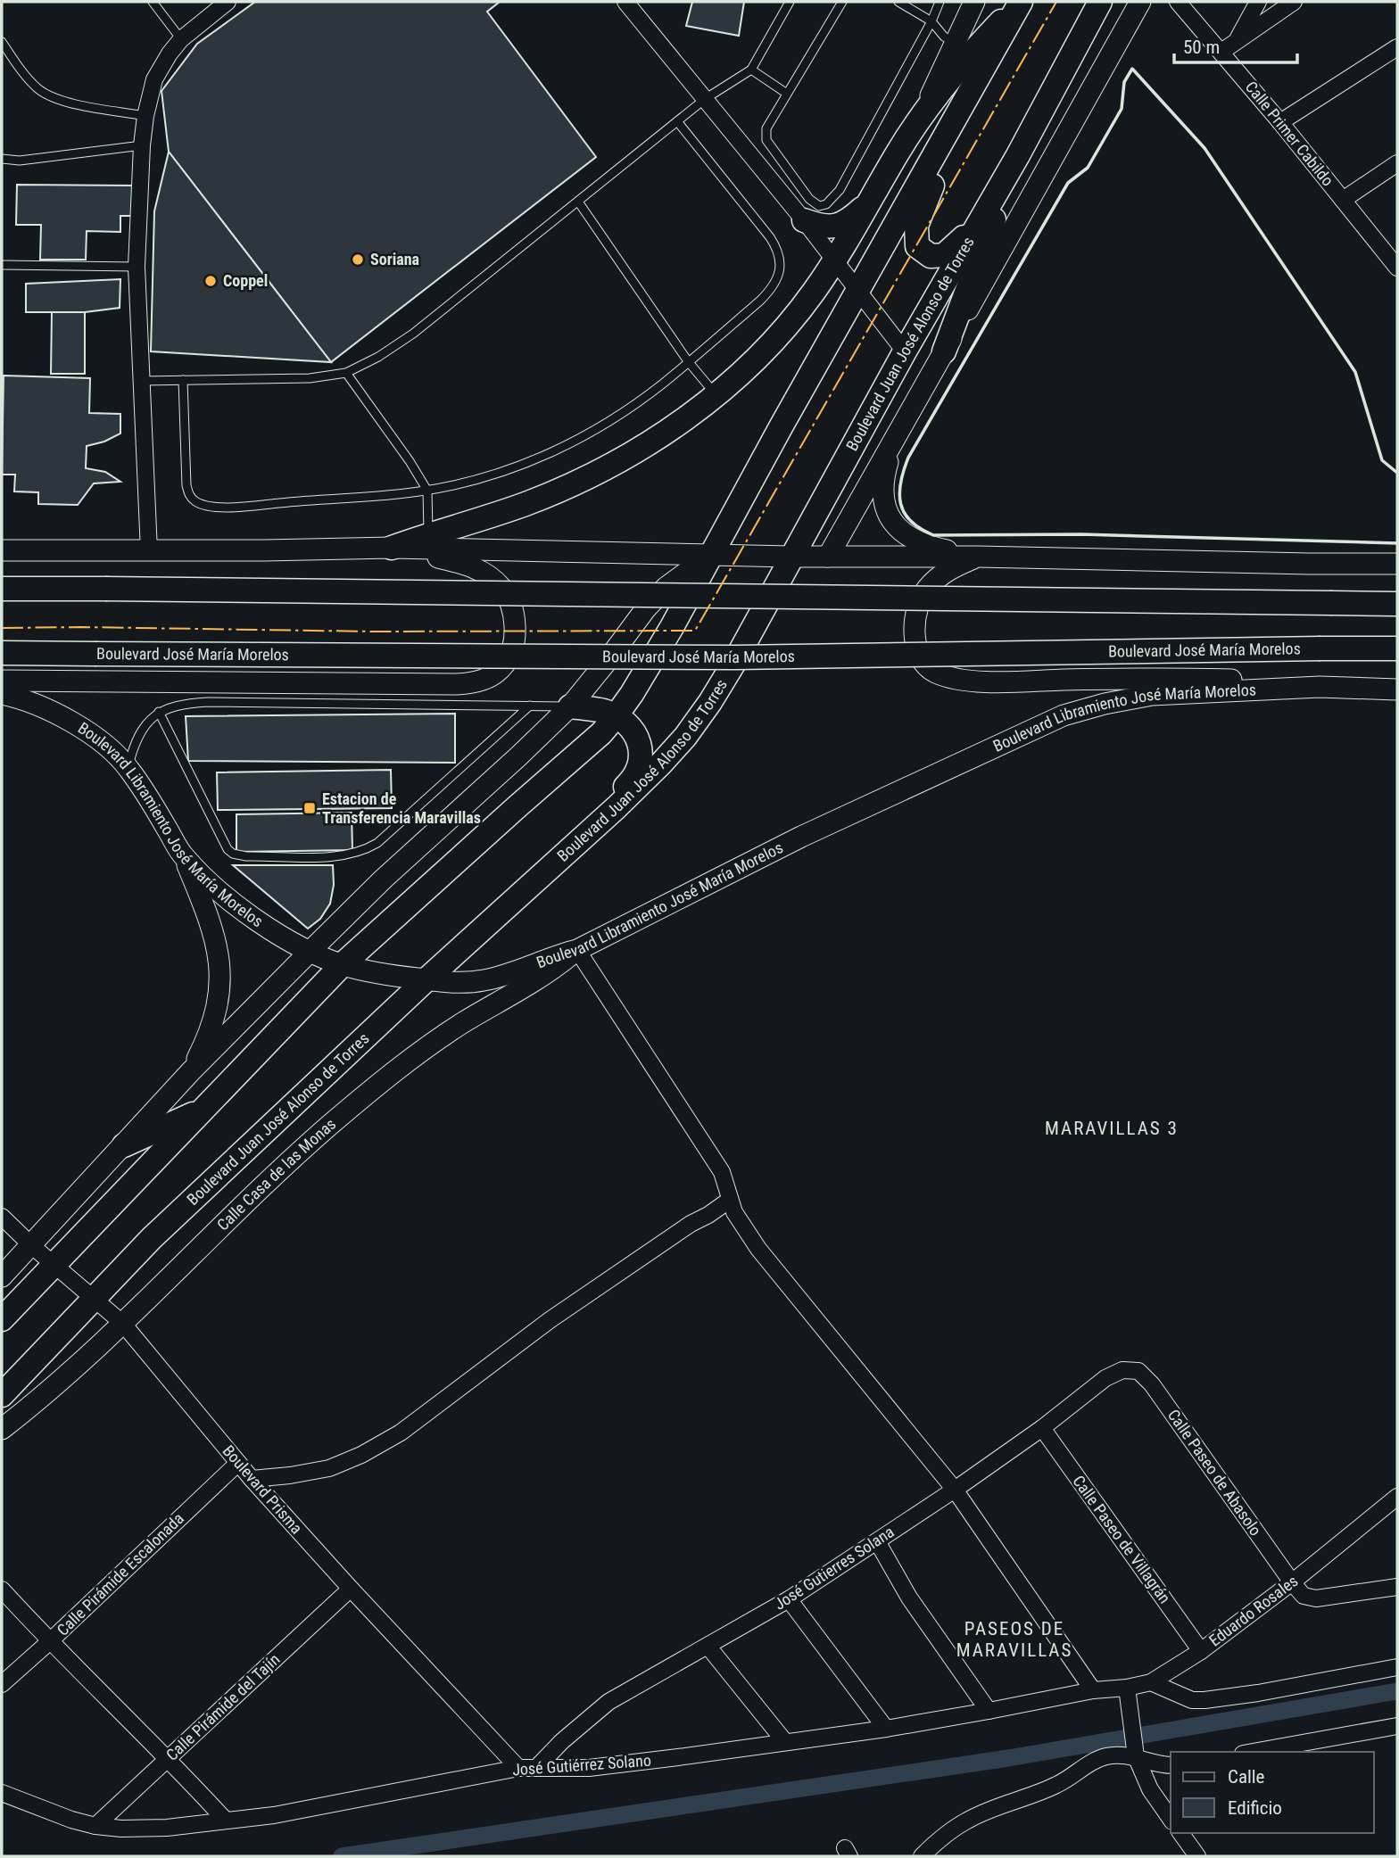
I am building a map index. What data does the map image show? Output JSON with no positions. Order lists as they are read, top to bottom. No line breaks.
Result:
{"streets":{"main road":["Boulevard Juan José Alonso de Torres","Boulevard José María Morelos"],"street":["Calle Primer Cabildo","Boulevard Libramiento José María Morelos","Calle Casa de las Monas","Calle Paseo de Abasolo","Boulevard Prisma","Calle Paseo de Villagrán","José Gutierres Solana","Calle Pirámide Escalonada","Eduardo Rosales","Calle Pirámide del Tajín","José Gutiérrez Solano"]},"crossings":[["Boulevard Juan José Alonso de Torres","Boulevard Libramiento José María Morelos"],["Boulevard Juan José Alonso de Torres","Boulevard Prisma"],["Boulevard Libramiento José María Morelos","Calle Casa de las Monas"],["Calle Casa de las Monas","Boulevard Prisma"],["Calle Paseo de Abasolo","José Gutierres Solana"],["Calle Paseo de Abasolo","Eduardo Rosales"],["Boulevard Prisma","Calle Pirámide Escalonada"],["Boulevard Prisma","Calle Pirámide del Tajín"],["Boulevard Prisma","José Gutiérrez Solano"],["Calle Paseo de Villagrán","José Gutierres Solana"],["Calle Paseo de Villagrán","Eduardo Rosales"],["José Gutierres Solana","José Gutiérrez Solano"],["Eduardo Rosales","José Gutiérrez Solano"],["Calle Pirámide del Tajín","José Gutiérrez Solano"]],"districts":["MARAVILLAS 3","PASEOS DE MARAVILLAS"],"places":{"other":["Soriana","Coppel"],"transit":["Estacion de Transferencia Maravillas"]},"legend":["Calle","Edificio"],"scale_bar":"50 m"}
